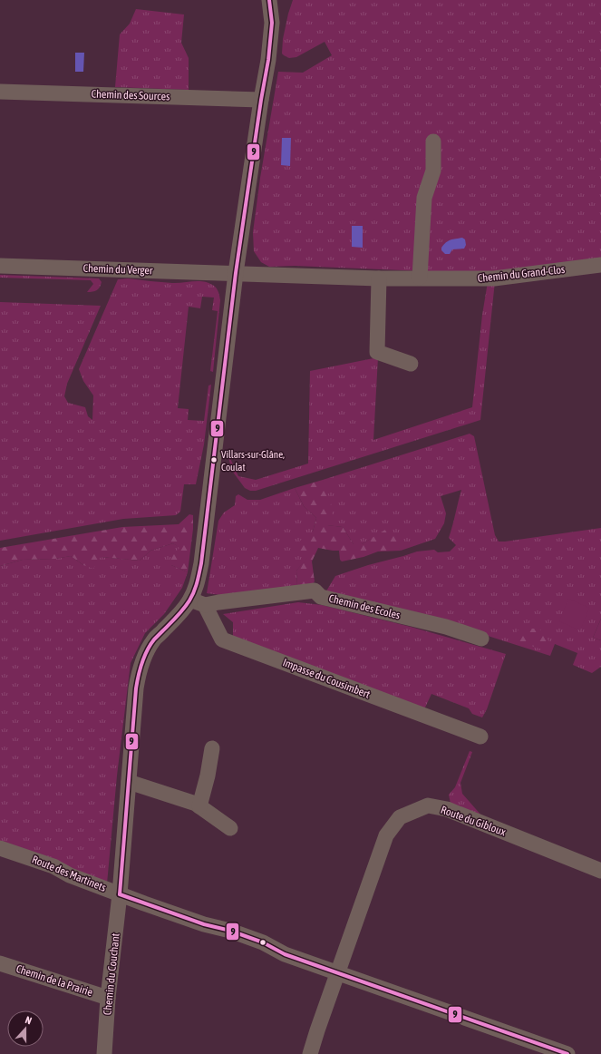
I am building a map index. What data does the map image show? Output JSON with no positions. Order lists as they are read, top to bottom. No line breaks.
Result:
{"streets":{"street":["Chemin des Sources","Chemin du Verger","Chemin du Grand-Clos","Chemin des Ecoles","Impasse du Cousimbert","Route du Gibloux","Route des Martinets","Chemin du Couchant","Chemin de la Prairie"]},"crossings":[["Chemin des Sources","Chemin du Couchant"],["Chemin du Verger","Chemin du Grand-Clos"],["Chemin du Verger","Chemin du Couchant"],["Chemin du Grand-Clos","Chemin du Couchant"],["Chemin des Ecoles","Impasse du Cousimbert"],["Route du Gibloux","Route des Martinets"],["Route des Martinets","Chemin du Couchant"],["Chemin du Couchant","Chemin de la Prairie"]],"places":["Villars-sur-Glâne, Coulat"],"lines":["transit line 9"],"north":"top"}
